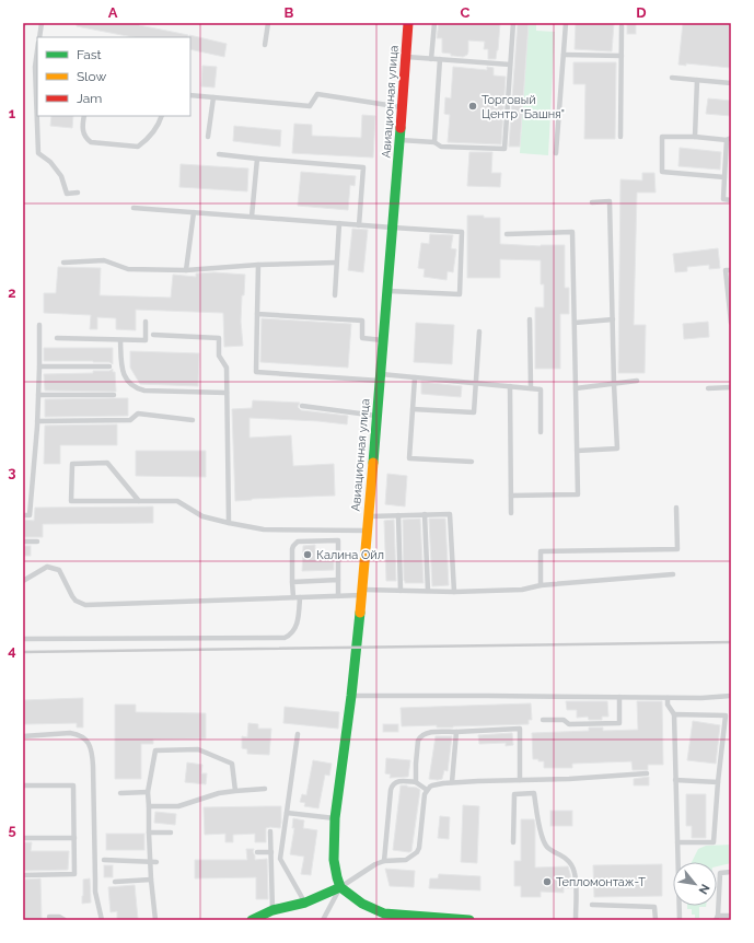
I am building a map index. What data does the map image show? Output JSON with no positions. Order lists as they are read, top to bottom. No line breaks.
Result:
{"streets":{"main road":["Авиационная улица"]},"places":["Торговый Центр \"Башня\"","Калина Ойл","Тепломонтаж-Т"],"legend":["Fast","Slow","Jam"],"north":"bottom right","grid":{"columns":["A","B","C","D"],"rows":["1","2","3","4","5"]}}
